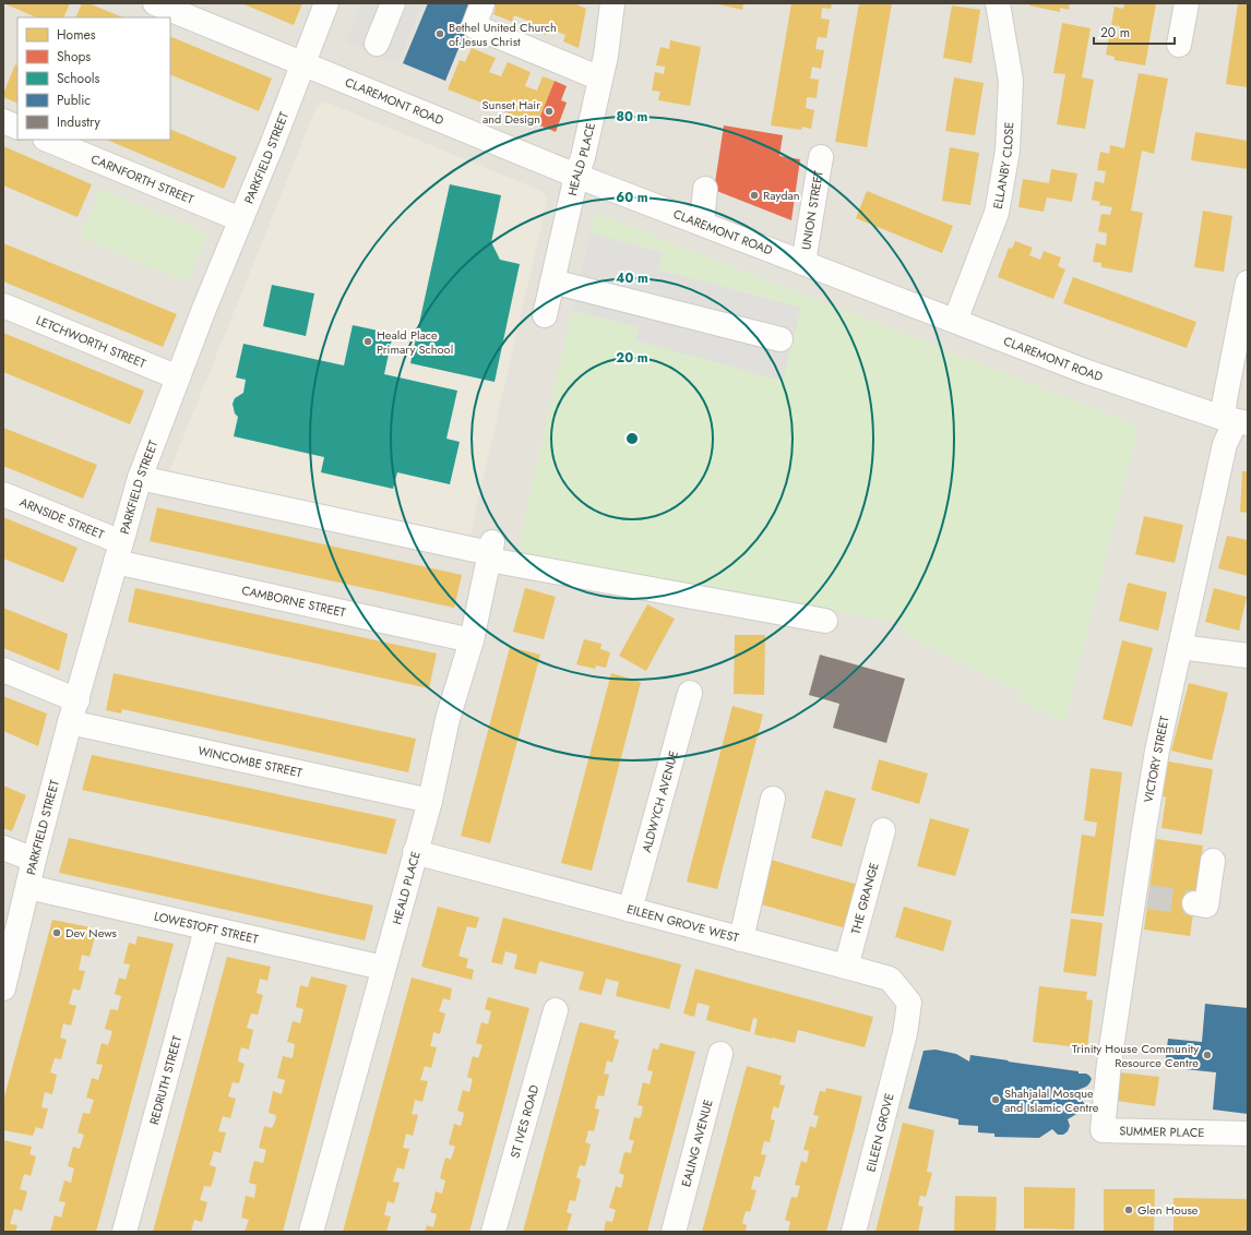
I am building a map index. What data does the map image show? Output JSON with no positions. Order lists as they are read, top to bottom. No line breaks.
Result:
{"streets":{"street":["CLAREMONT ROAD","PARKFIELD STREET","HEALD PLACE","ELLANBY CLOSE","CARNFORTH STREET","UNION STREET","LETCHWORTH STREET","ARNSIDE STREET","CAMBORNE STREET","VICTORY STREET","WINCOMBE STREET","ALDWYCH AVENUE","THE GRANGE","EILEEN GROVE WEST","LOWESTOFT STREET","REDRUTH STREET","ST IVES ROAD","EILEEN GROVE","SUMMER PLACE","EALING AVENUE"]},"crossings":[["CLAREMONT ROAD","PARKFIELD STREET"],["CLAREMONT ROAD","HEALD PLACE"],["CLAREMONT ROAD","ELLANBY CLOSE"],["CLAREMONT ROAD","UNION STREET"],["CLAREMONT ROAD","VICTORY STREET"],["PARKFIELD STREET","CARNFORTH STREET"],["PARKFIELD STREET","LETCHWORTH STREET"],["PARKFIELD STREET","ARNSIDE STREET"],["PARKFIELD STREET","CAMBORNE STREET"],["PARKFIELD STREET","WINCOMBE STREET"],["PARKFIELD STREET","LOWESTOFT STREET"],["HEALD PLACE","CAMBORNE STREET"],["HEALD PLACE","WINCOMBE STREET"],["HEALD PLACE","EILEEN GROVE WEST"],["HEALD PLACE","LOWESTOFT STREET"],["ARNSIDE STREET","CAMBORNE STREET"],["VICTORY STREET","SUMMER PLACE"],["ALDWYCH AVENUE","EILEEN GROVE WEST"],["THE GRANGE","EILEEN GROVE WEST"],["EILEEN GROVE WEST","EILEEN GROVE"],["LOWESTOFT STREET","REDRUTH STREET"]],"places":["Bethel United Church of Jesus Christ","Sunset Hair and Design","Raydan","Heald Place Primary School","Dev News","Trinity House Community Resource Centre","Shahjalal Mosque and Islamic Centre","Glen House"],"legend":["Homes","Shops","Schools","Public","Industry"],"scale_bar":"20 m","rings":["80 m","60 m","40 m","20 m"]}
